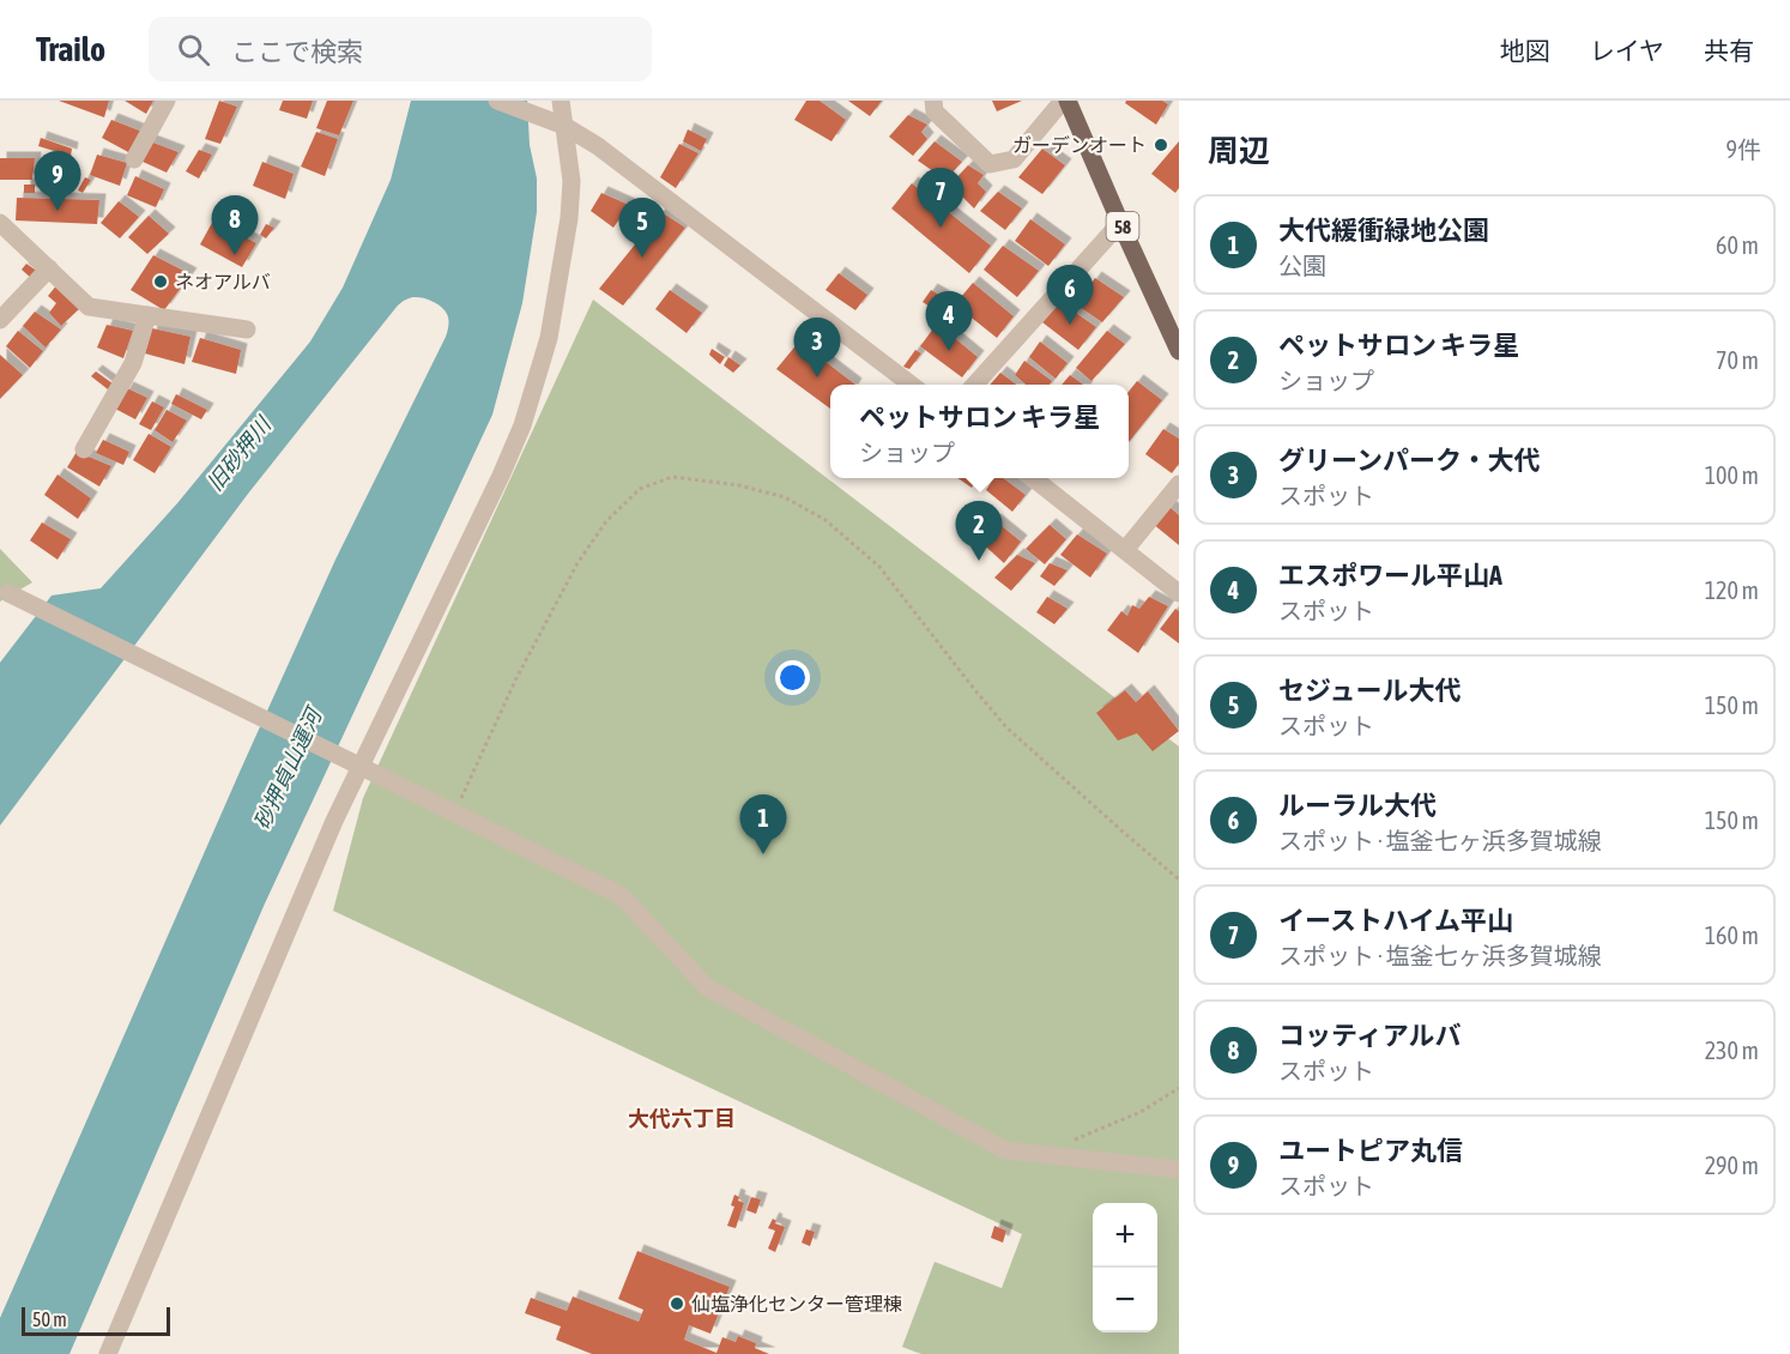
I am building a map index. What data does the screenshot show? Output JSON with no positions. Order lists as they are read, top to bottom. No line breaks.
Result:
{"streets":{"main road":["58"]},"districts":["大代六丁目"],"water":["旧砂押川","砂押貞山運河"],"places":["ガーデンオート","ネオアルバ","仙塩浄化センター管理棟"],"scale_bar":"50 m","page":{"header":"Trailo","search":"ここで検索","nav":["地図","レイヤ","共有"],"heading":["周辺","9件"],"pins":["9","7","8","5","6","4","3","2","1"],"list":[{"mark":"1","name":"大代緩衝緑地公園","note":"公園","value":"60 m"},{"mark":"2","name":"ペットサロン キラ星","note":"ショップ","value":"70 m"},{"mark":"3","name":"グリーンパーク・大代","note":"スポット","value":"100 m"},{"mark":"4","name":"エスポワール平山A","note":"スポット","value":"120 m"},{"mark":"5","name":"セジュール大代","note":"スポット","value":"150 m"},{"mark":"6","name":"ルーラル大代","note":"スポット · 塩釜七ヶ浜多賀城線","value":"150 m"},{"mark":"7","name":"イーストハイム平山","note":"スポット · 塩釜七ヶ浜多賀城線","value":"160 m"},{"mark":"8","name":"コッティアルバ","note":"スポット","value":"230 m"},{"mark":"9","name":"ユートピア丸信","note":"スポット","value":"290 m"}],"popup":["ペットサロン キラ星","ショップ"],"map_buttons":["+","−"],"scale":"50 m"}}
